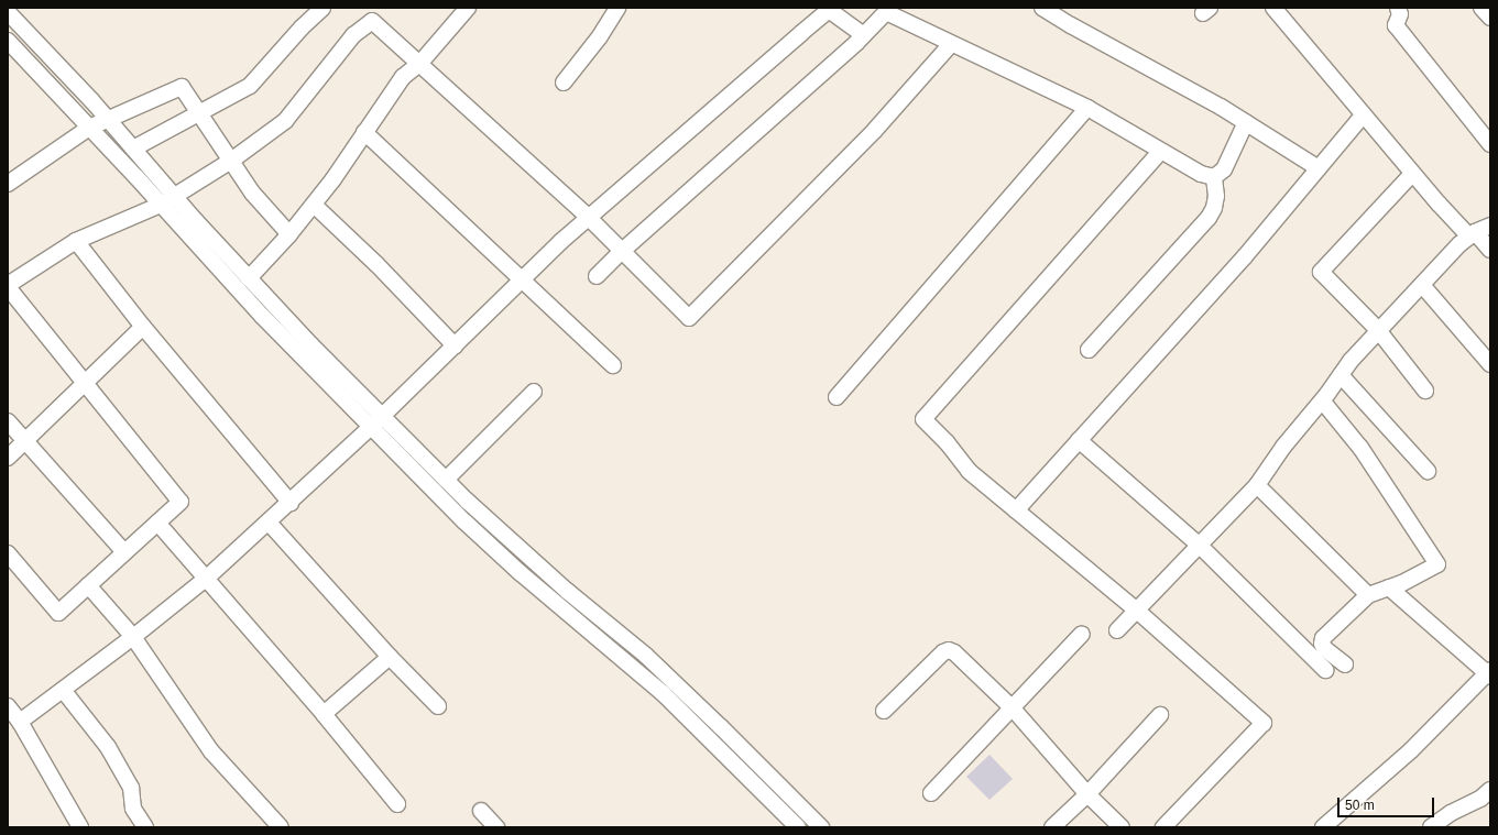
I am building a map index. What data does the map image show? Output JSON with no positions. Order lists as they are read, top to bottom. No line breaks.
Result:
{"scale_bar":"50 m"}
